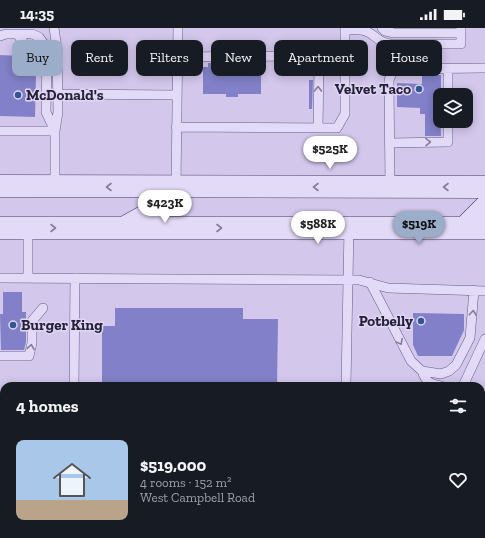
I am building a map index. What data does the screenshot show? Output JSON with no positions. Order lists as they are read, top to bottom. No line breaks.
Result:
{"places":["Velvet Taco","McDonald's","Potbelly","Burger King"],"page":{"status":"14:35","chip":["Buy","Rent","Filters","New","Apartment","House"],"price":["$525K","$423K","$588K","$519K"],"heading":"4 homes","list":[{"name":"$519,000","note":"4 rooms · 152 m² · West Campbell Road"}]}}
